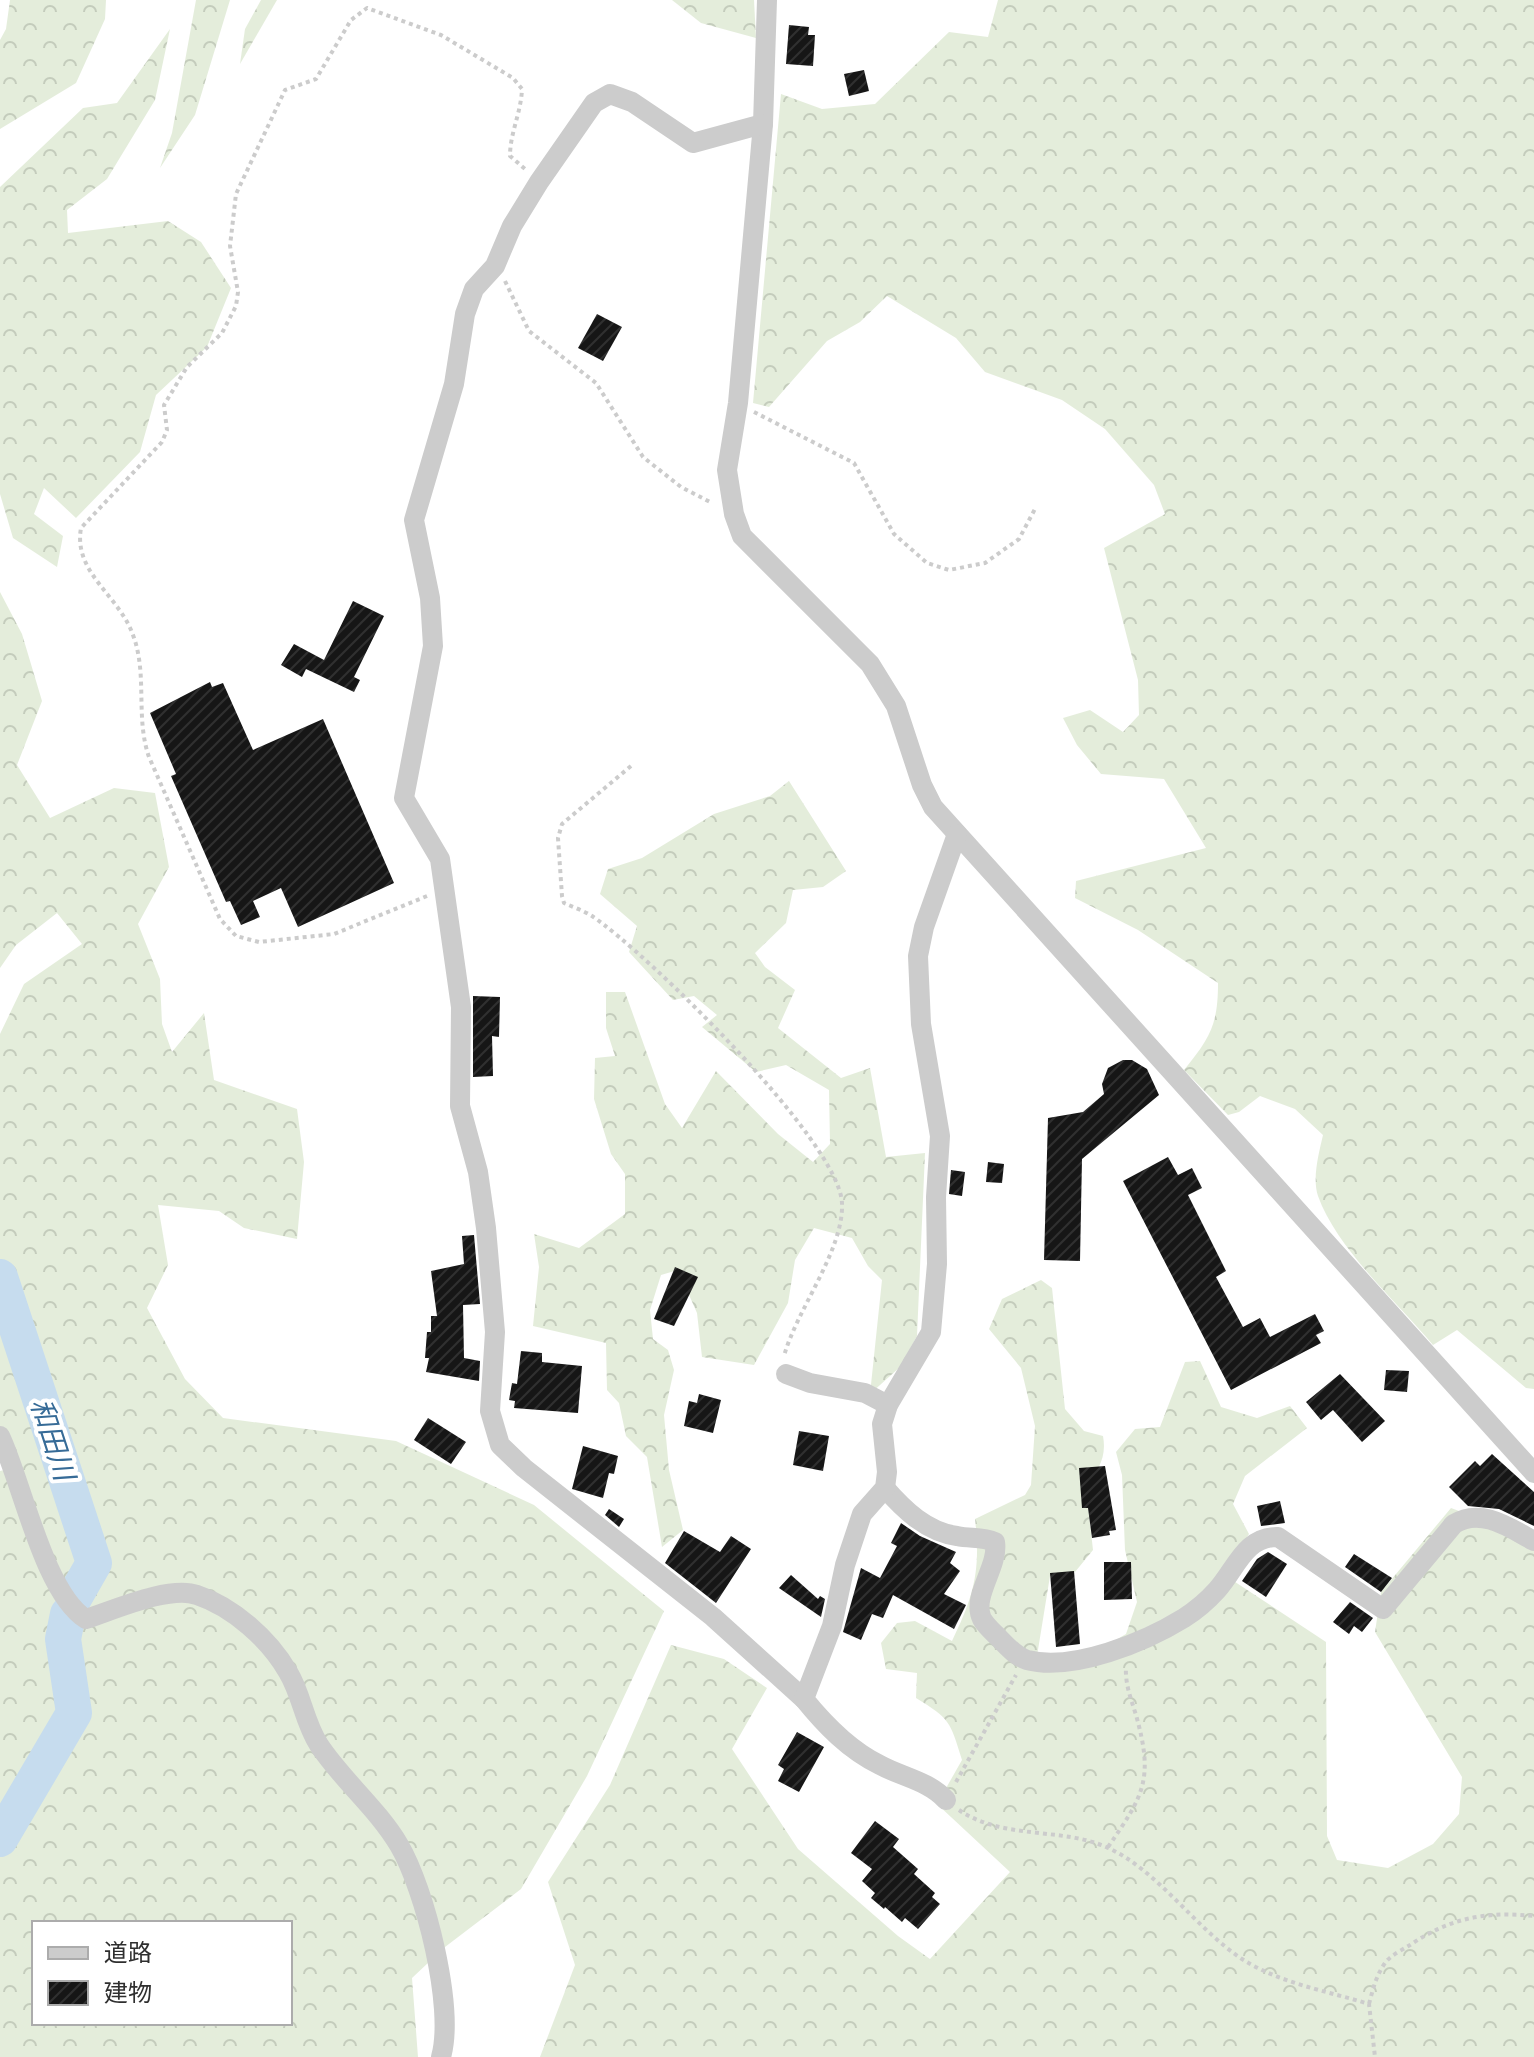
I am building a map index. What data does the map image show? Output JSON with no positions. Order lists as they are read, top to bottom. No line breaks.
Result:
{"water":["和田川"],"legend":["道路","建物"]}
